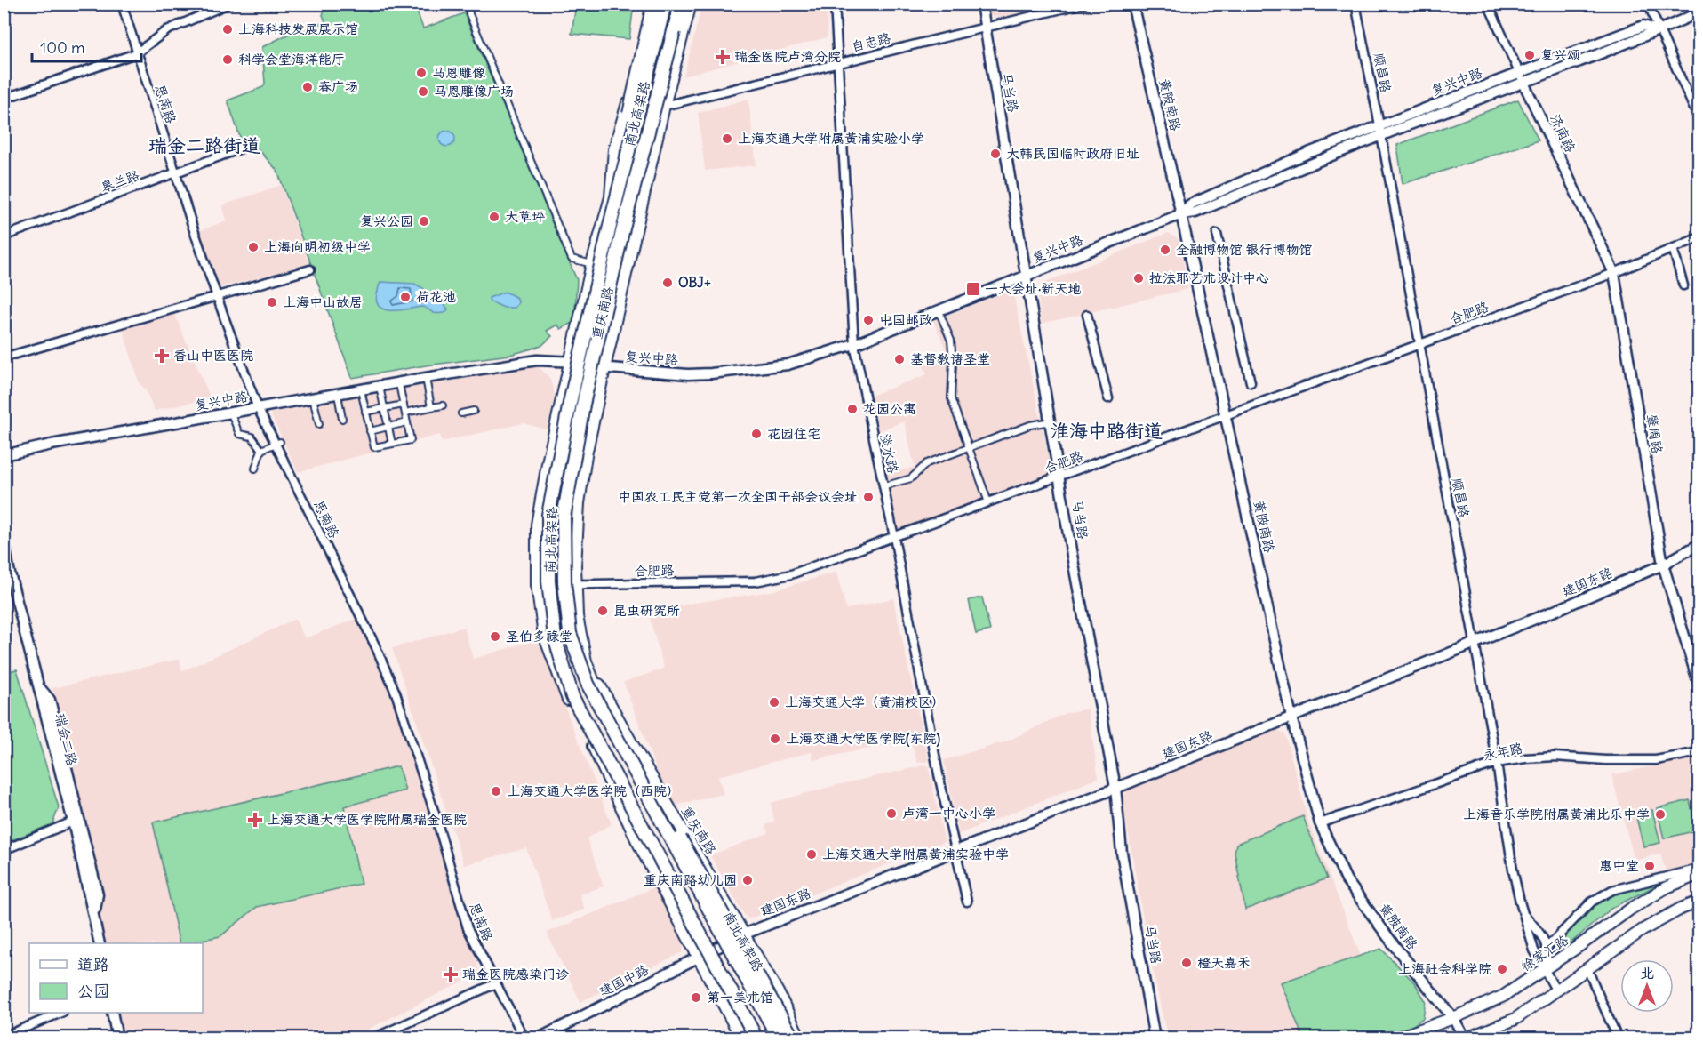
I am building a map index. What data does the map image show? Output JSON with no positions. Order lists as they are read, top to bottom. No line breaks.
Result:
{"streets":{"highway":["南北高架路"],"main road":["重庆南路","徐家汇路"],"street":["自忠路","顺昌路","复兴中路","马当路","思南路","黄陂南路","济南路","皋兰路","合肥路","肇周路","淡水路","建国东路","瑞金二路","永年路","建国中路"]},"crossings":[["自忠路","马当路"],["自忠路","重庆南路"],["自忠路","淡水路"],["顺昌路","复兴中路"],["顺昌路","合肥路"],["顺昌路","建国东路"],["顺昌路","永年路"],["顺昌路","徐家汇路"],["复兴中路","马当路"],["复兴中路","思南路"],["复兴中路","黄陂南路"],["复兴中路","济南路"],["复兴中路","重庆南路"],["复兴中路","淡水路"],["马当路","合肥路"],["马当路","建国东路"],["思南路","皋兰路"],["黄陂南路","合肥路"],["黄陂南路","建国东路"],["黄陂南路","永年路"],["黄陂南路","徐家汇路"],["南北高架路","重庆南路"],["济南路","合肥路"],["济南路","肇周路"],["重庆南路","合肥路"],["重庆南路","建国东路"],["重庆南路","建国中路"],["合肥路","肇周路"],["合肥路","淡水路"],["肇周路","建国东路"],["淡水路","建国东路"],["建国东路","建国中路"]],"districts":["瑞金二路街道","淮海中路街道"],"places":{"other":["上海科技发展展示馆","复兴颂","科学会堂海洋能厅","马恩雕像","春广场","马恩雕像广场","上海交通大学附属黄浦实验小学","大韩民国临时政府旧址","大草坪","复兴公园","上海向明初级中学","全融博物馆 银行博物馆","拉法耶艺术设计中心","OBJ+","荷花池","上海中山故居","中国邮政","基督教诸圣堂","花园公寓","花园住宅","中国农工民主党第一次全国干部会议会址","昆虫研究所","圣伯多禄堂","上海交通大学（黄浦校区）","上海交通大学医学院(东院)","上海交通大学医学院（西院）","卢湾一中心小学","上海音乐学院附属黄浦比乐中学","上海交通大学附属黄浦实验中学","惠中堂","重庆南路幼儿园","橙天嘉禾","上海社会科学院","第一美术馆"],"health":["瑞金医院卢湾分院","香山中医医院","上海交通大学医学院附属瑞金医院","瑞金医院感染门诊"],"transit":["一大会址·新天地"]},"legend":["道路","公园"],"scale_bar":"100 m","north":"top"}
